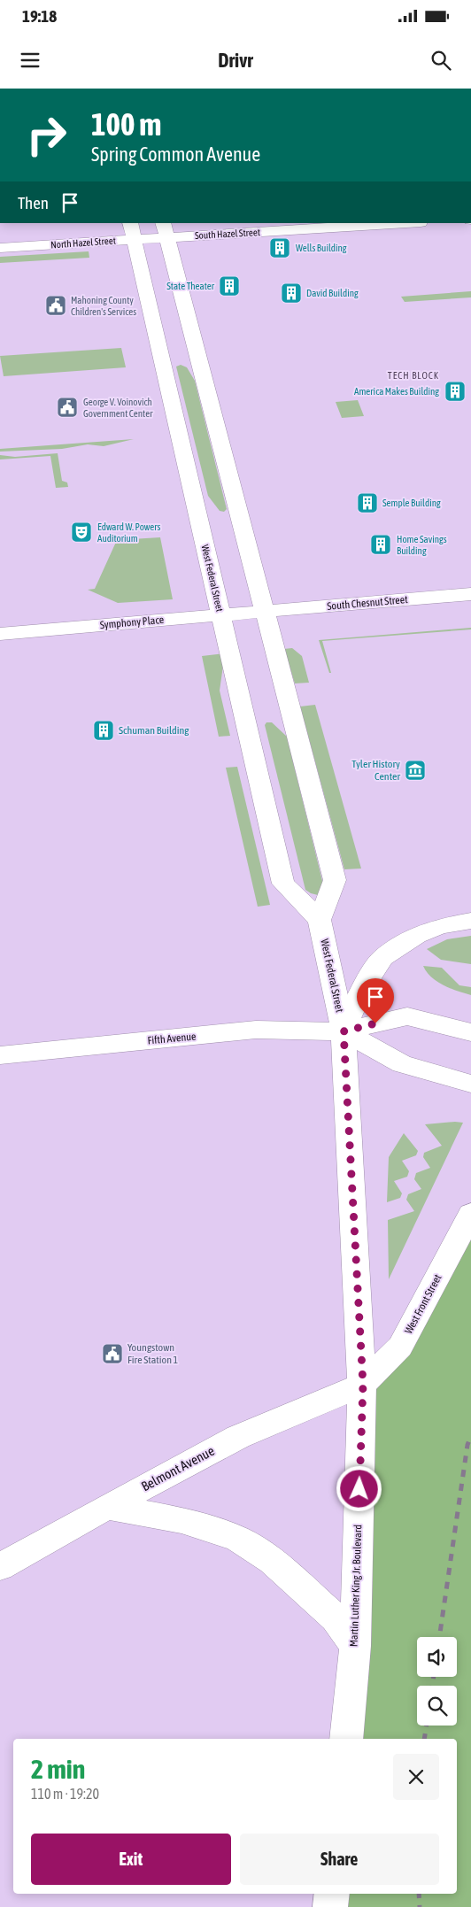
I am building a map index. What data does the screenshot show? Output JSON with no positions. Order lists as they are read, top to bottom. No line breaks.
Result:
{"streets":{"street":["South Hazel Street","North Hazel Street","West Federal Street","South Chesnut Street","Symphony Place","Fifth Avenue","West Front Street","Belmont Avenue","Martin Luther King Jr. Boulevard"]},"crossings":[["South Hazel Street","North Hazel Street"],["North Hazel Street","West Federal Street"],["West Federal Street","Symphony Place"],["West Federal Street","Fifth Avenue"],["West Federal Street","Martin Luther King Jr. Boulevard"],["South Chesnut Street","Symphony Place"],["Fifth Avenue","Martin Luther King Jr. Boulevard"],["West Front Street","Belmont Avenue"],["West Front Street","Martin Luther King Jr. Boulevard"],["Belmont Avenue","Martin Luther King Jr. Boulevard"]],"districts":["TECH BLOCK"],"places":{"building":["Wells Building","State Theater","David Building","America Makes Building","Semple Building","Home Savings Building","Schuman Building"],"public building":["Mahoning County Children's Services","George V. Voinovich Government Center","Youngstown Fire Station 1"],"theatre":["Edward W. Powers Auditorium"],"museum":["Tyler History Center"]},"page":{"status":"19:18","header":"Drivr","turn":["100 m","Spring Common Avenue"],"then":"Then","heading":["2 min","110 m · 19:20"],"buttons":["Exit","Share"]}}
